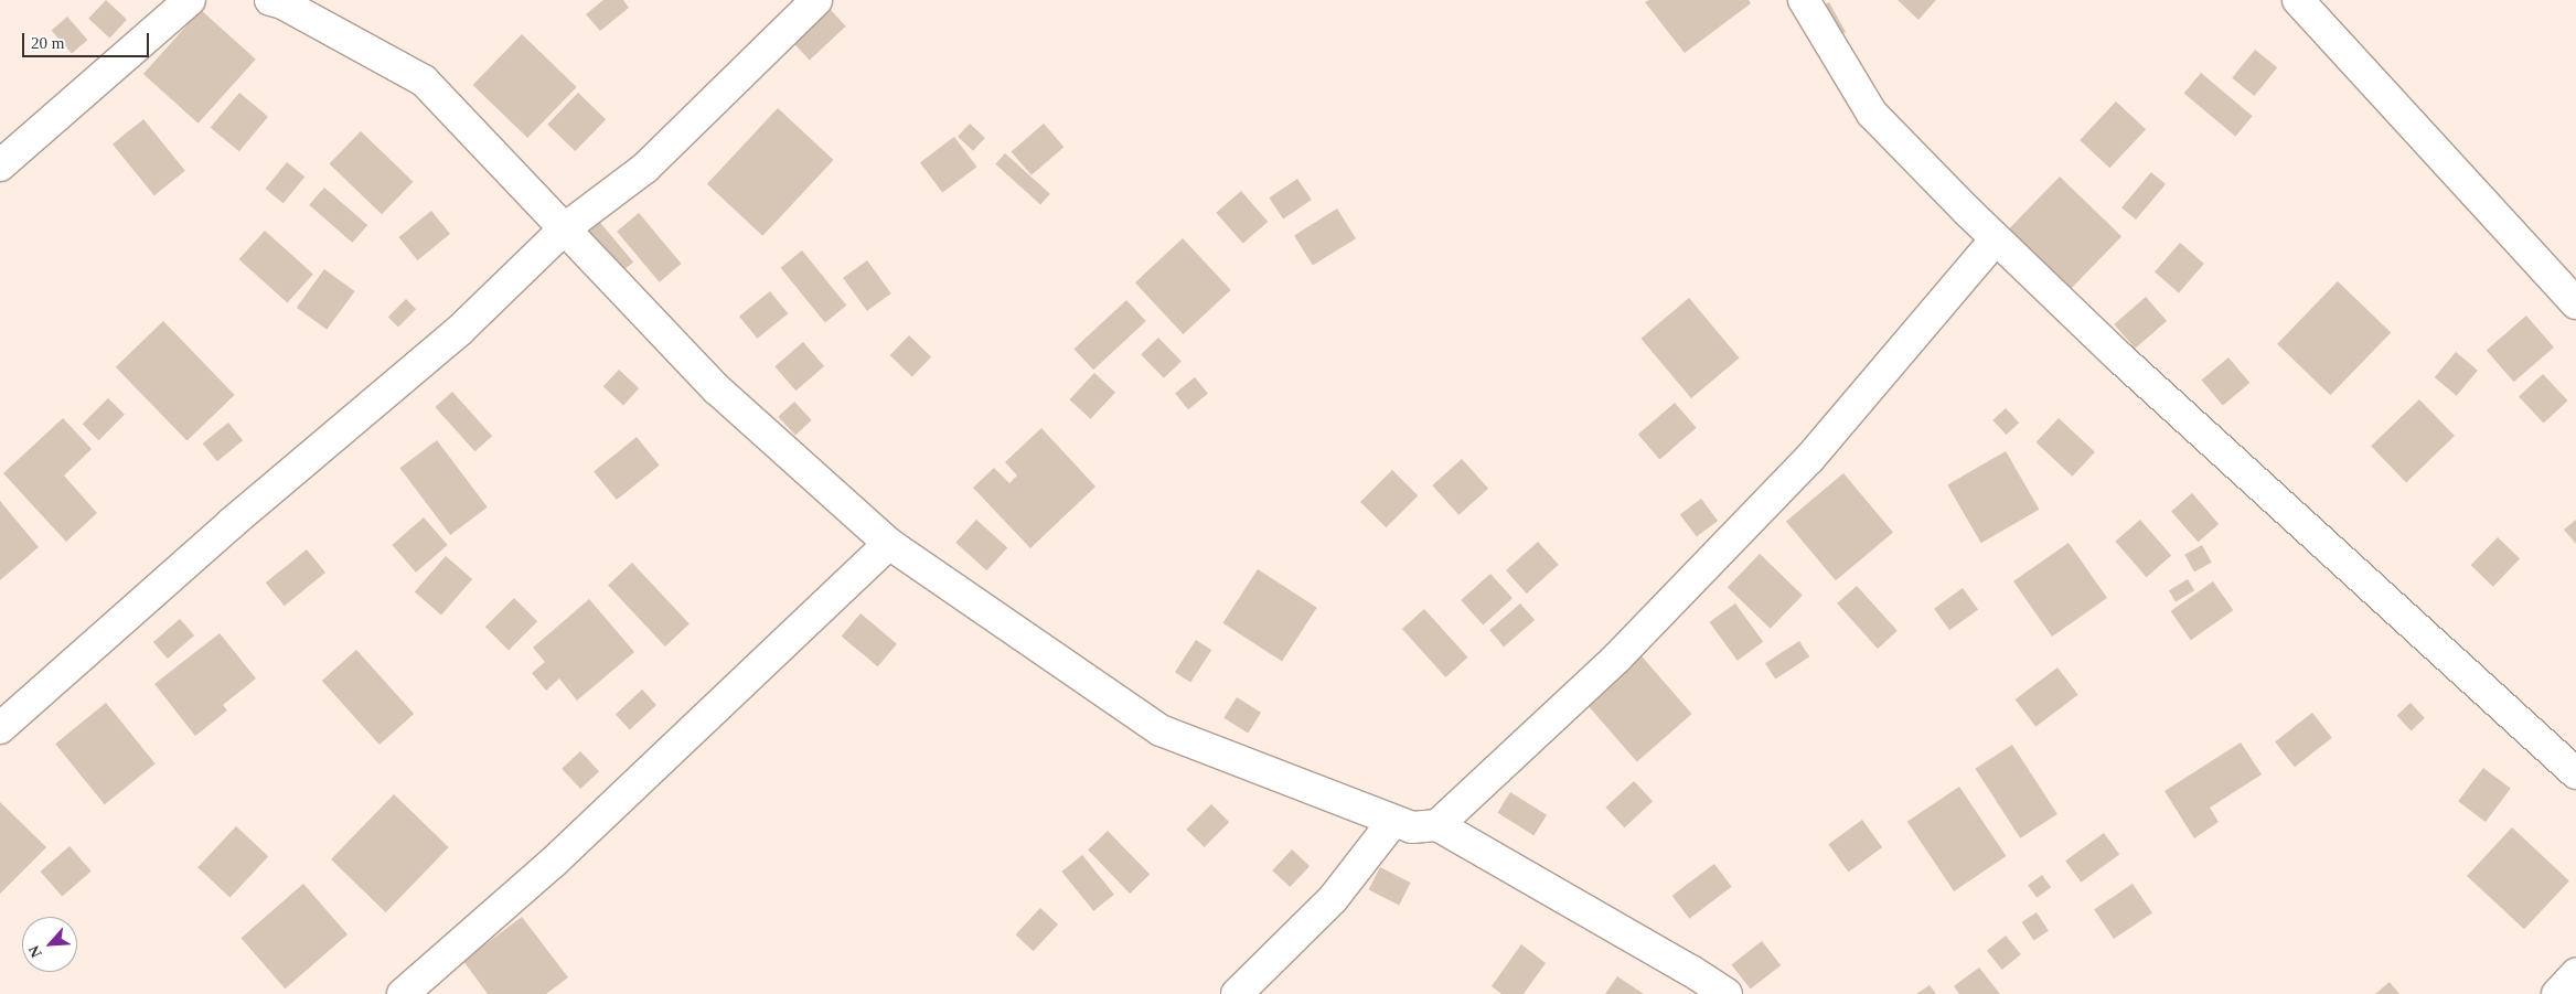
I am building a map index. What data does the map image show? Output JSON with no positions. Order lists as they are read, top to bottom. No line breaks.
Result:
{"scale_bar":"20 m","north":"bottom left"}
